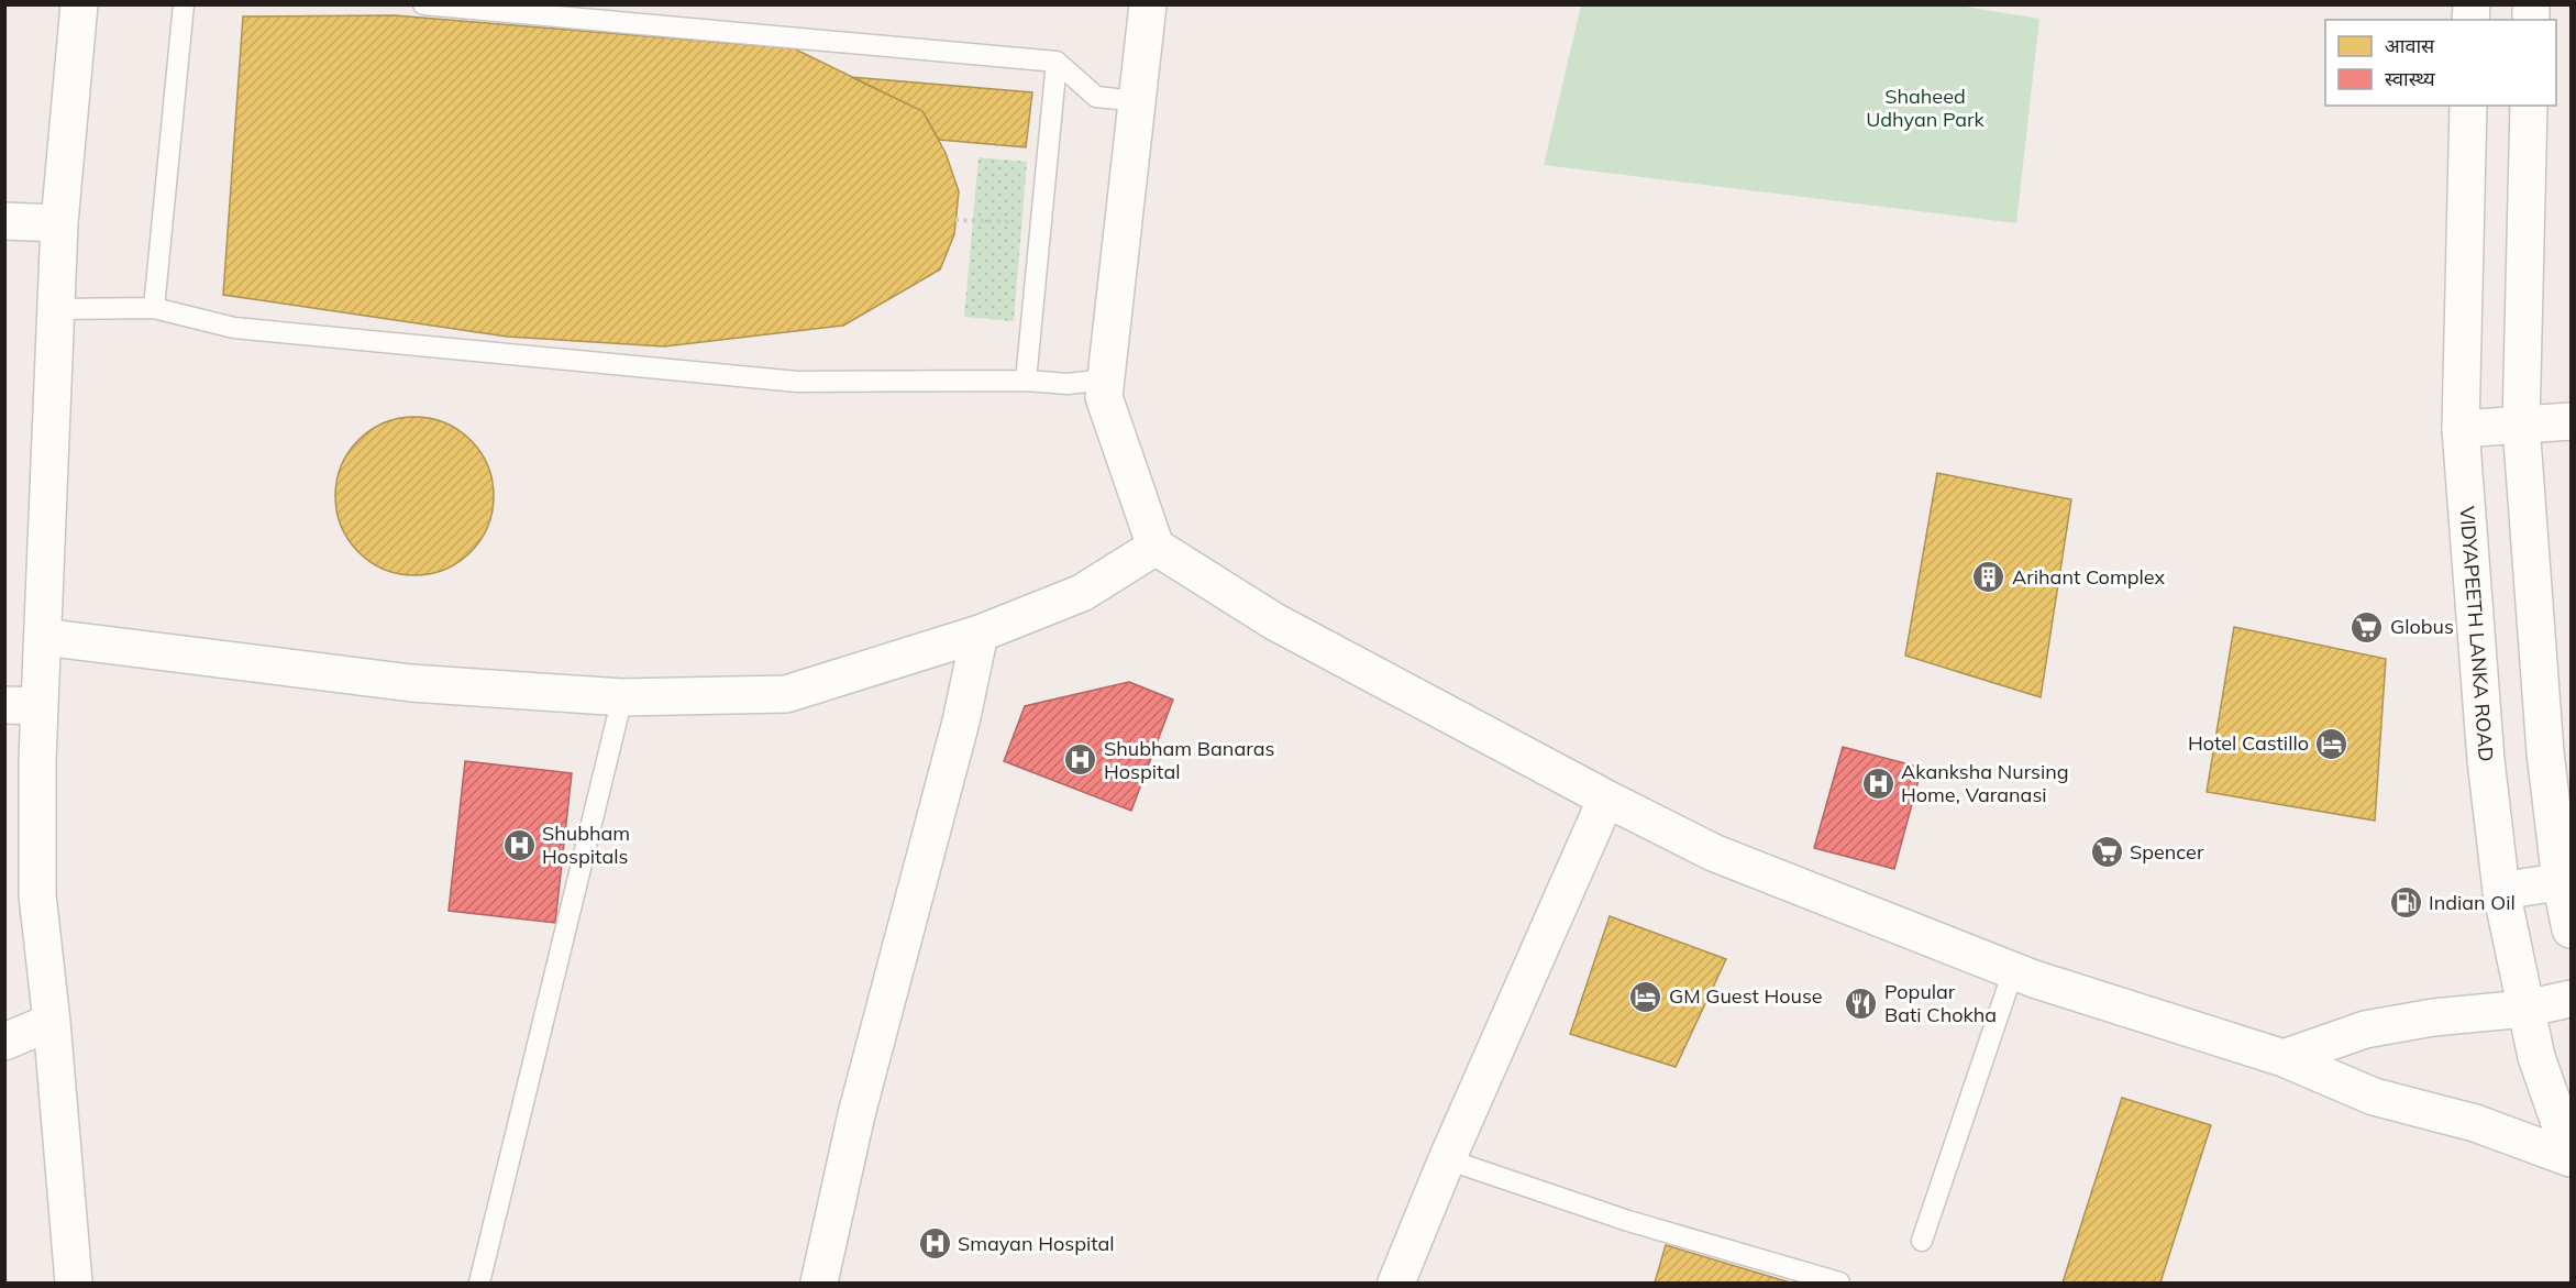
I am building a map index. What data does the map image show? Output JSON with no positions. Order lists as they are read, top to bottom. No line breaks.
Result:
{"streets":{"street":["VIDYAPEETH LANKA ROAD"]},"parks":["Shaheed Udhyan Park"],"places":{"building":["Arihant Complex"],"supermarket":["Globus","Spencer"],"hotel":["Hotel Castillo","GM Guest House"],"hospital":["Shubham Banaras Hospital","Akanksha Nursing Home, Varanasi","Shubham Hospitals","Smayan Hospital"],"fuel station":["Indian Oil"],"restaurant":["Popular Bati Chokha"]},"legend":["आवास","स्वास्थ्य"]}
